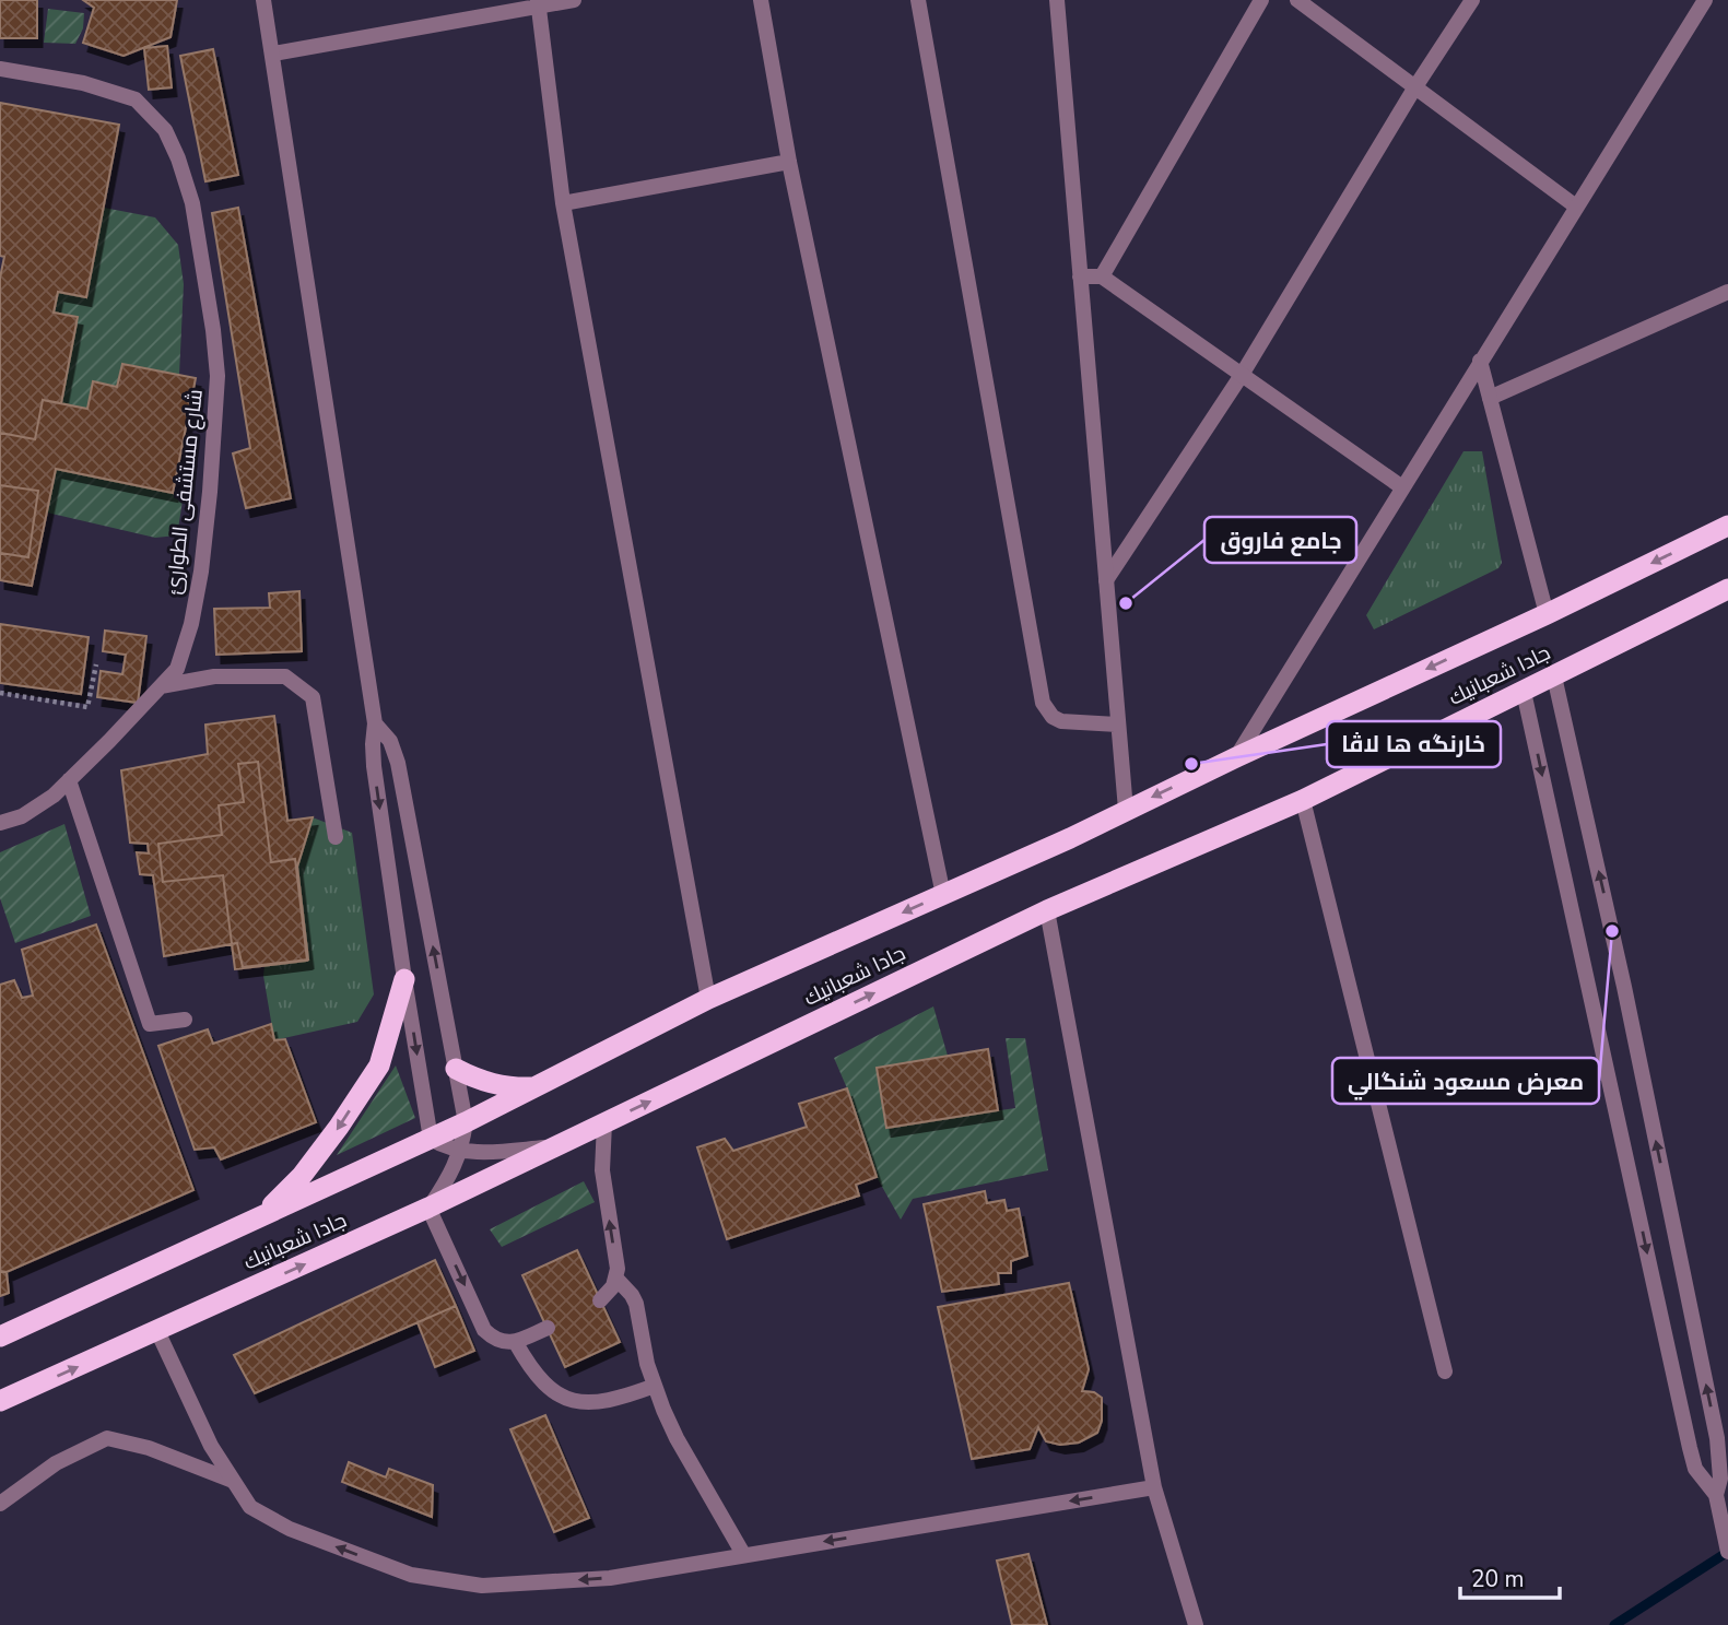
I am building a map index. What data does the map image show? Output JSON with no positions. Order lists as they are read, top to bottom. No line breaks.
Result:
{"streets":{"highway":["جادا شعبانيك"],"street":["شارع مستشفى الطوارئ"]},"places":["جامع فاروق","خارنگه ها لاڤا","معرض مسعود شنگالي"],"scale_bar":"20 m"}
